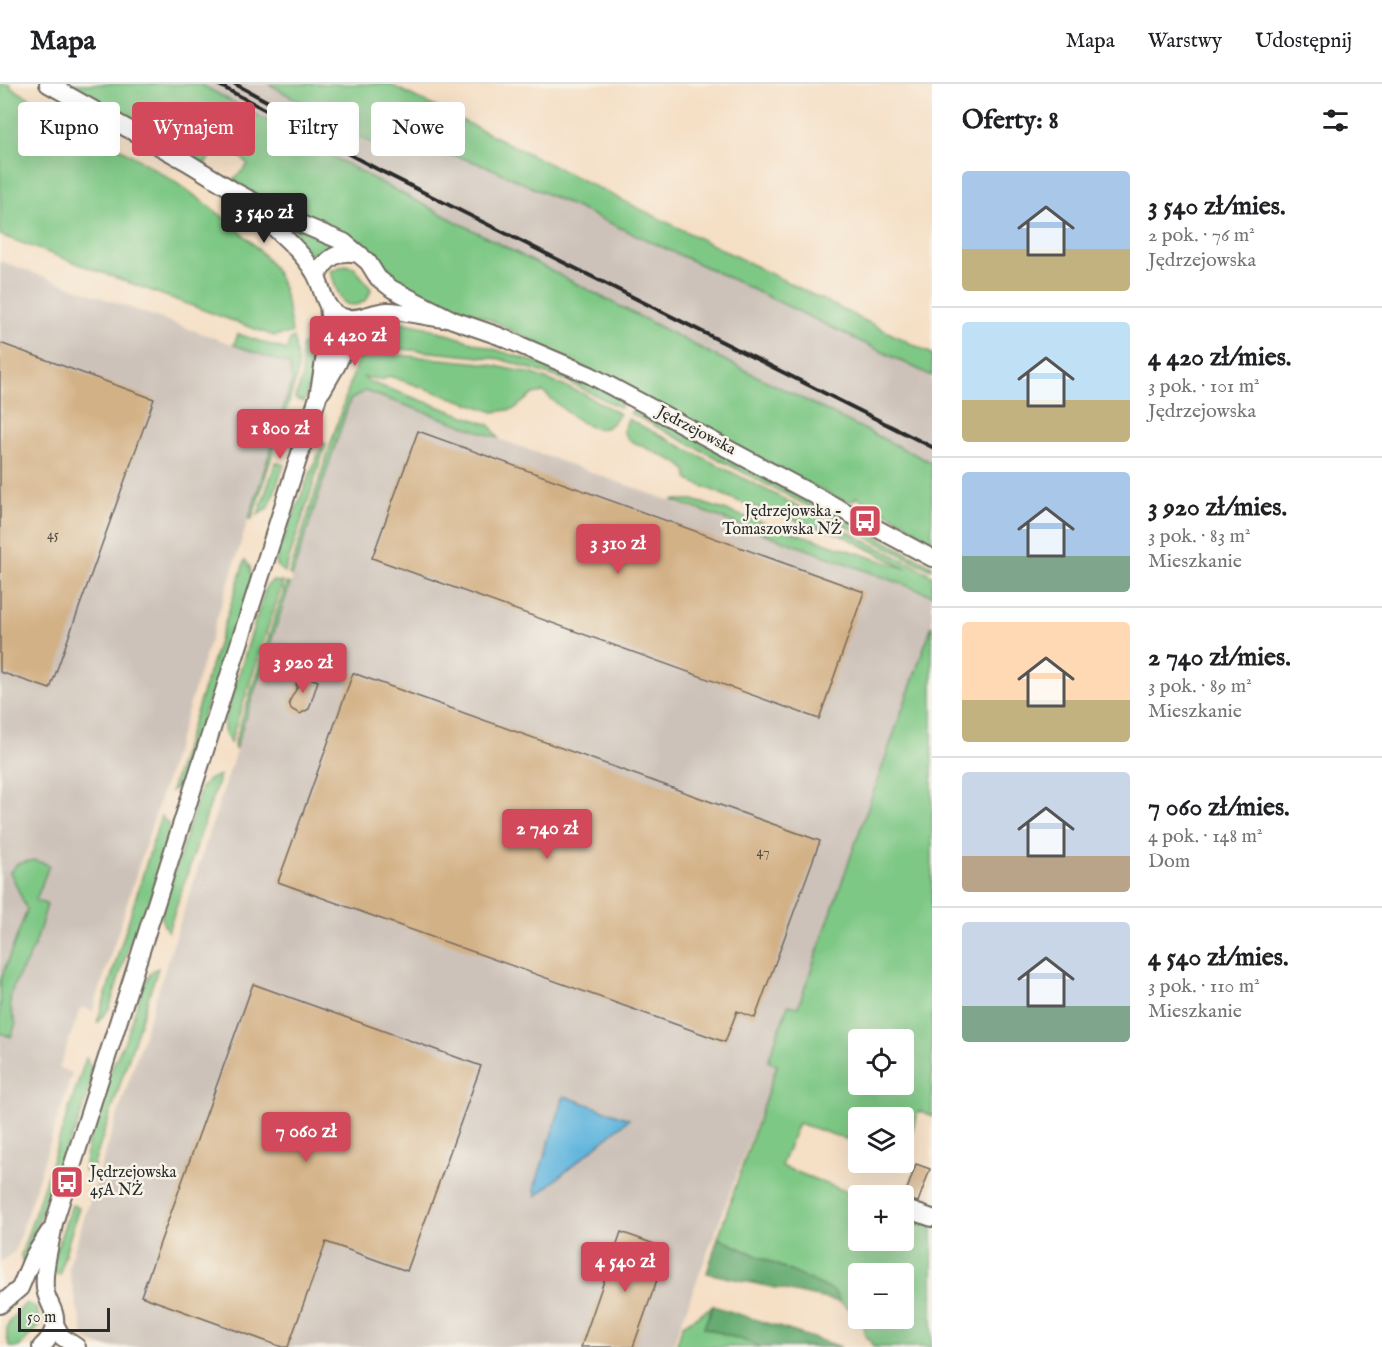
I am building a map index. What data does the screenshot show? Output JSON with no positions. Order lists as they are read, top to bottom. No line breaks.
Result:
{"streets":{"street":["Jędrzejowska"]},"places":{"bus stop":["Jędrzejowska - Tomaszowska NŻ","Jędrzejowska 45A NŻ"]},"house_numbers":["45","47"],"scale_bar":"50 m","page":{"header":"Mapa","nav":["Mapa","Warstwy","Udostępnij"],"heading":"Oferty: 8","chip":["Kupno","Wynajem","Filtry","Nowe"],"list":[{"name":"3 540 zł/mies.","note":"2 pok. · 76 m² · Jędrzejowska"},{"name":"4 420 zł/mies.","note":"3 pok. · 101 m² · Jędrzejowska"},{"name":"3 920 zł/mies.","note":"3 pok. · 83 m² · Mieszkanie"},{"name":"2 740 zł/mies.","note":"3 pok. · 89 m² · Mieszkanie"},{"name":"7 060 zł/mies.","note":"4 pok. · 148 m² · Dom"},{"name":"4 540 zł/mies.","note":"3 pok. · 110 m² · Mieszkanie"}],"price":["3 540 zł","4 420 zł","1 800 zł","3 310 zł","3 920 zł","2 740 zł","7 060 zł","4 540 zł"],"map_buttons":["+","−"],"scale":"50 m"}}
